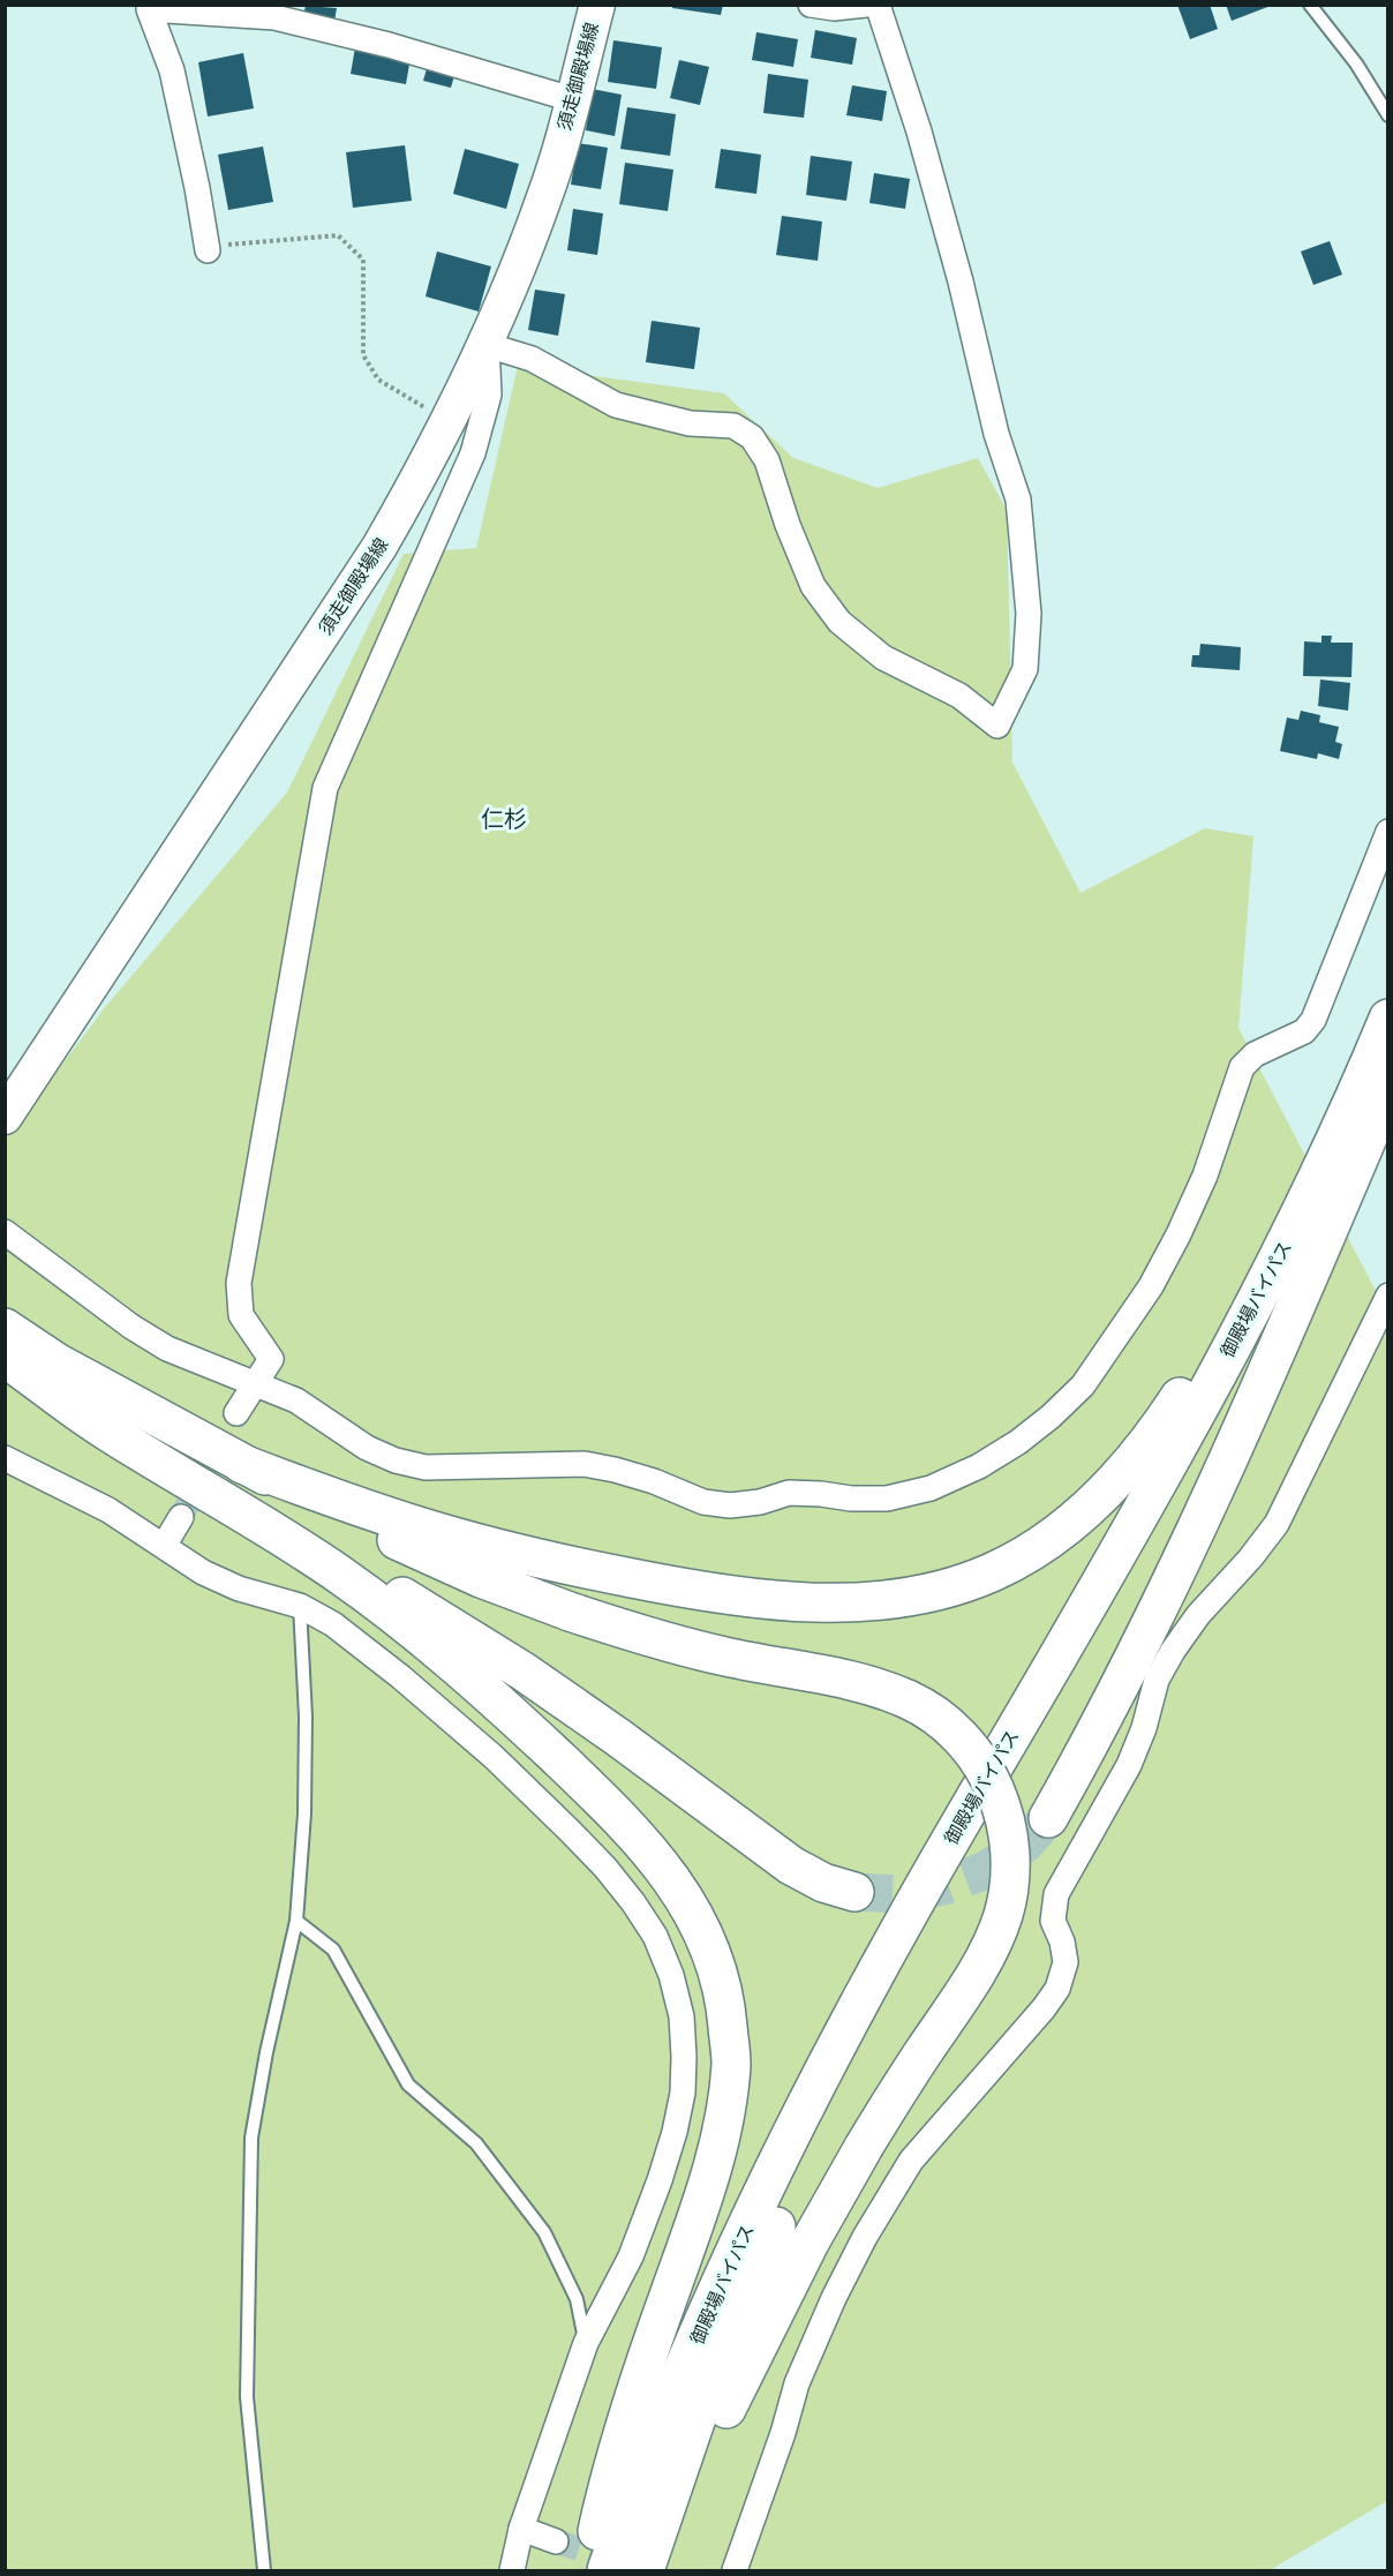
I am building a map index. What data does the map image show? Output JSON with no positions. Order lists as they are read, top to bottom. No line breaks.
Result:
{"streets":{"highway":["御殿場バイパス"],"main road":["須走御殿場線"]},"districts":["仁杉"]}
